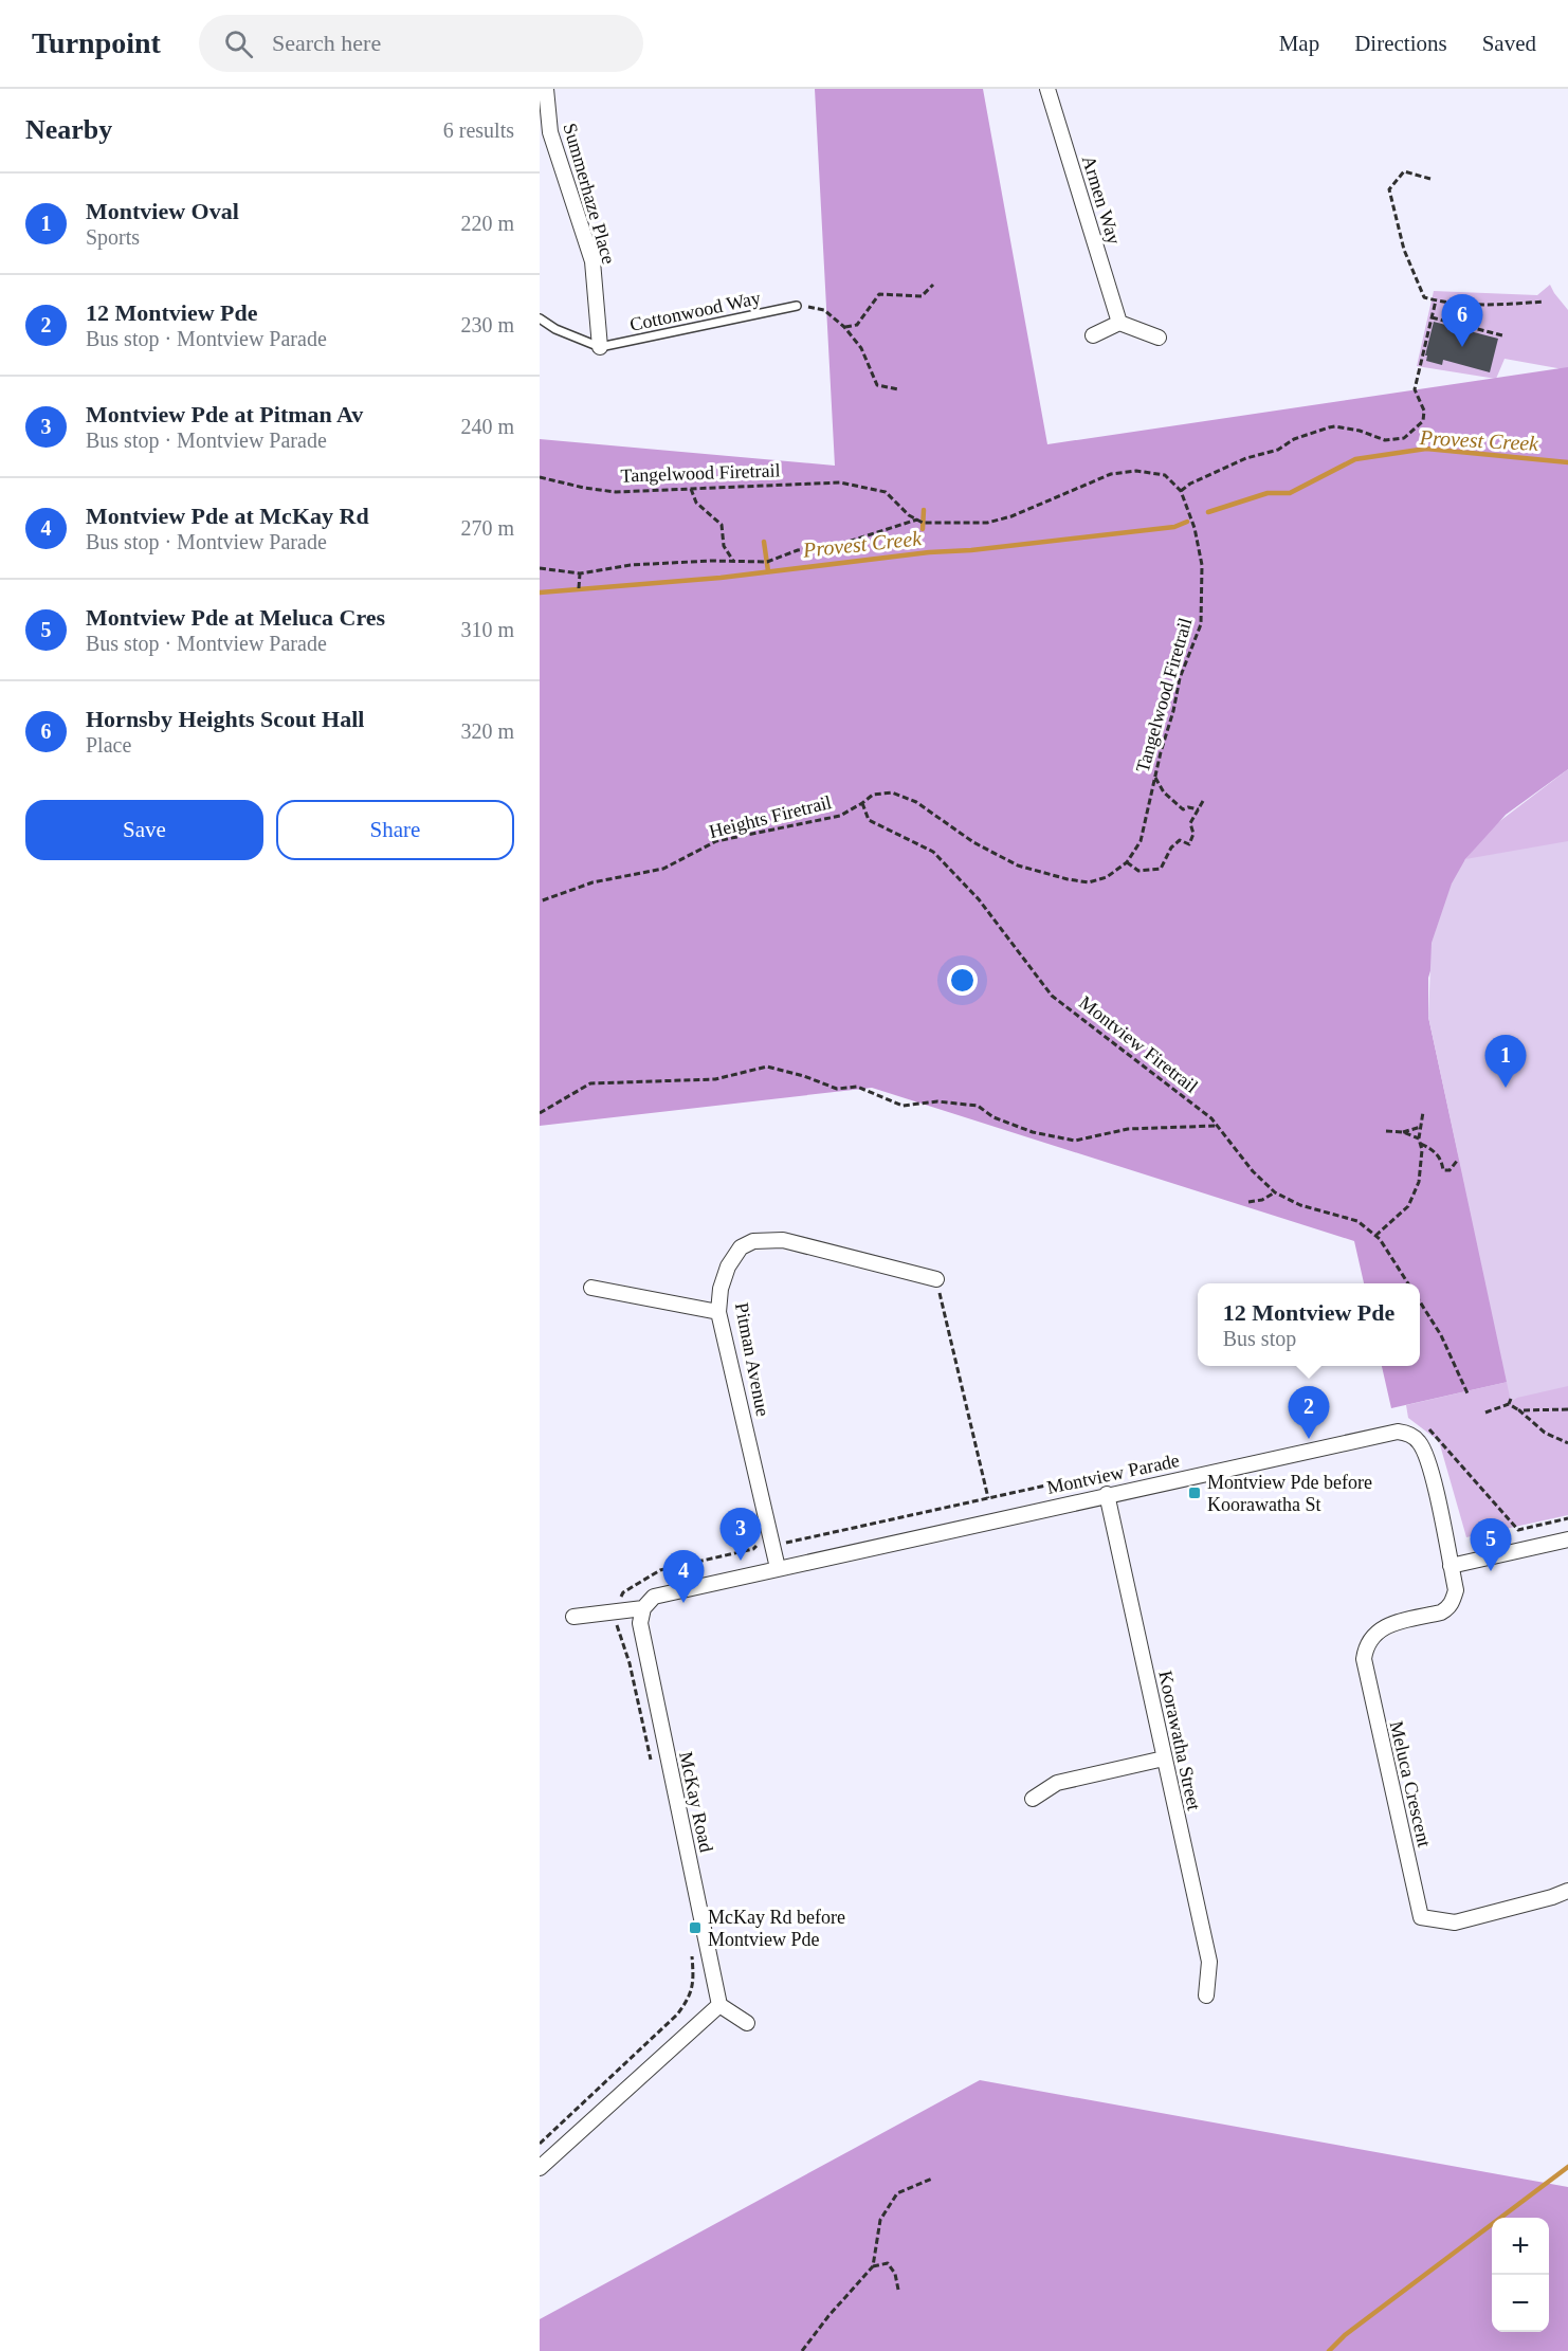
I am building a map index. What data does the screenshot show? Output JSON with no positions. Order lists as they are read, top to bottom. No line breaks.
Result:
{"streets":{"street":["Summerhaze Place","Armen Way","Pitman Avenue","Montview Parade","Koorawatha Street","Meluca Crescent","McKay Road"],"lane":["Cottonwood Way"],"path":["Tangelwood Firetrail","Heights Firetrail","Montview Firetrail"]},"crossings":[["Summerhaze Place","Cottonwood Way"],["Tangelwood Firetrail","Heights Firetrail"],["Tangelwood Firetrail","Montview Firetrail"],["Heights Firetrail","Montview Firetrail"],["Pitman Avenue","Montview Parade"],["Montview Parade","Koorawatha Street"],["Montview Parade","Meluca Crescent"],["Montview Parade","McKay Road"]],"water":["Provest Creek"],"places":{"transit":["Montview Pde before Koorawatha St","McKay Rd before Montview Pde"]},"page":{"header":"Turnpoint","search":"Search here","nav":["Map","Directions","Saved"],"heading":["Nearby","6 results"],"list":[{"mark":"1","name":"Montview Oval","note":"Sports","value":"220 m"},{"mark":"2","name":"12 Montview Pde","note":"Bus stop · Montview Parade","value":"230 m"},{"mark":"3","name":"Montview Pde at Pitman Av","note":"Bus stop · Montview Parade","value":"240 m"},{"mark":"4","name":"Montview Pde at McKay Rd","note":"Bus stop · Montview Parade","value":"270 m"},{"mark":"5","name":"Montview Pde at Meluca Cres","note":"Bus stop · Montview Parade","value":"310 m"},{"mark":"6","name":"Hornsby Heights Scout Hall","note":"Place","value":"320 m"}],"pins":["6","1","2","3","5","4"],"buttons":["Save","Share"],"popup":["12 Montview Pde","Bus stop"],"map_buttons":["+","−"]}}
